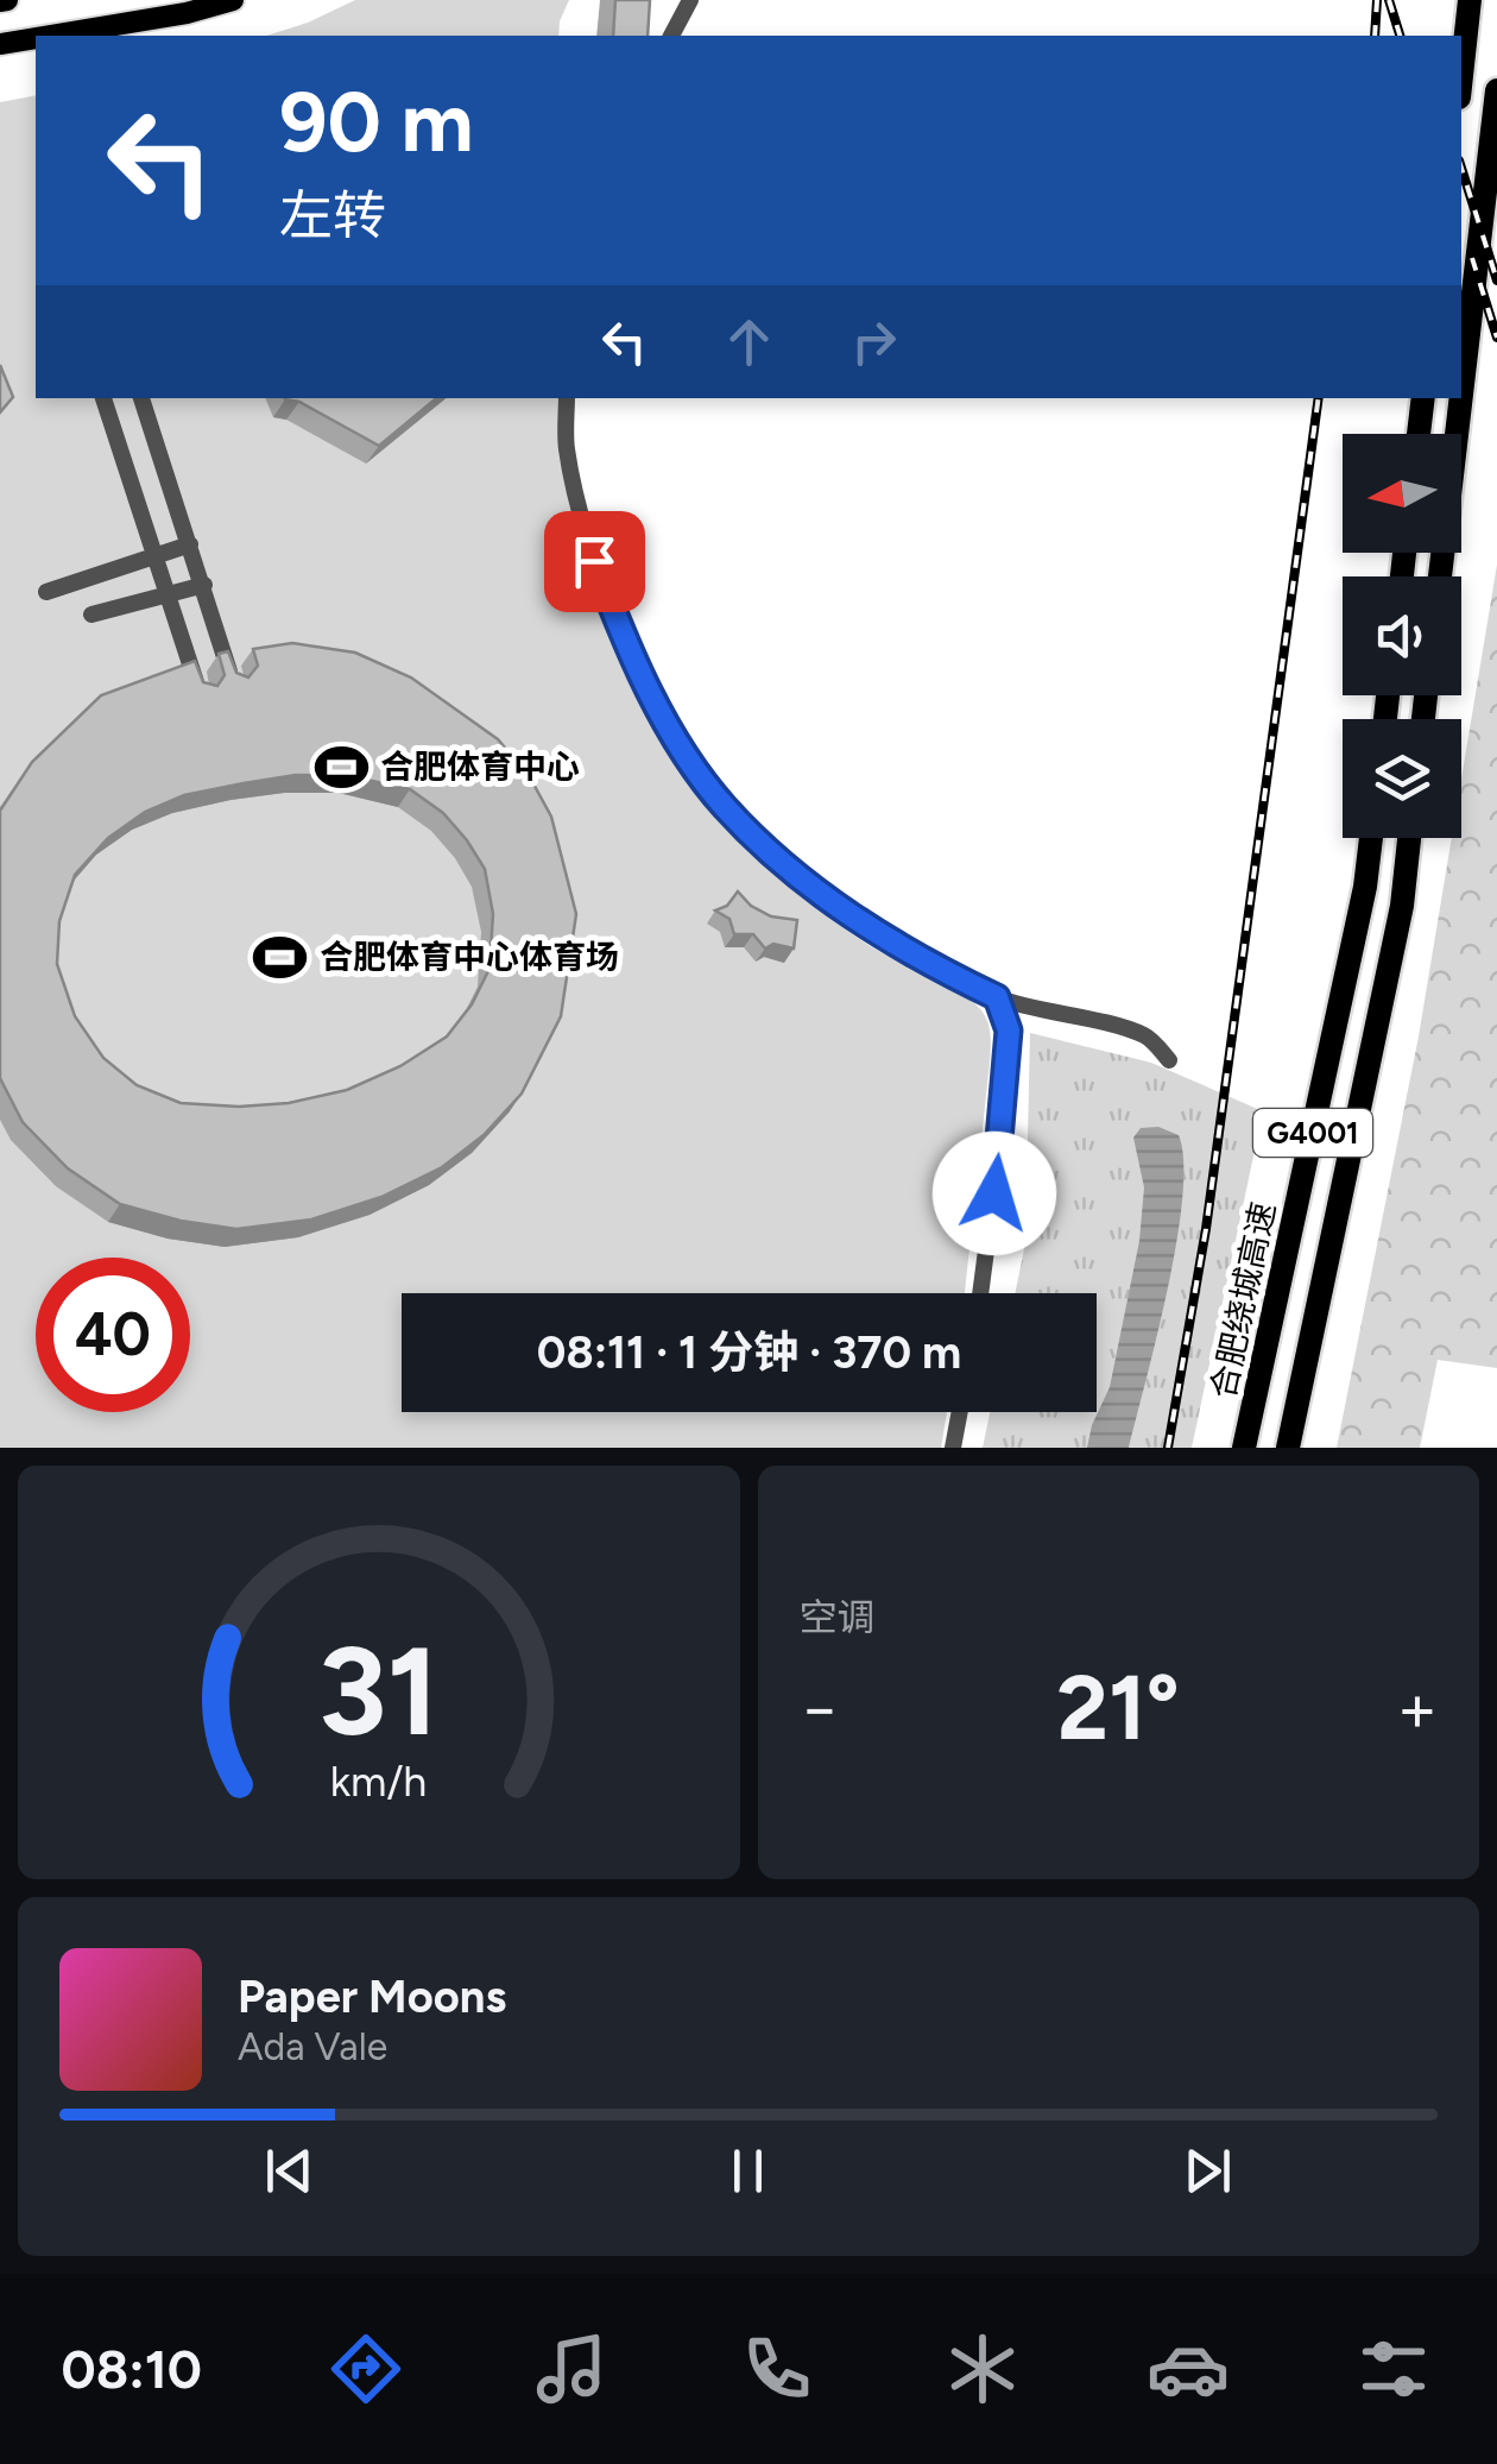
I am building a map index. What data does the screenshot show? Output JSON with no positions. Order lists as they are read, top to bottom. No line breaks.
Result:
{"streets":{"highway":["G4001","合肥绕城高速"]},"places":{"sports":["合肥体育中心","合肥体育中心体育场"]},"north":"left","page":{"turn":["90 m","左转"],"limit":"40","trip":"08:11 · 1 分钟 · 370 m","tile":"空调","heat":["−","21°","+"],"song":["Paper Moons","Ada Vale"],"tabs":"08:10","gauge":["31","km/h"]}}
